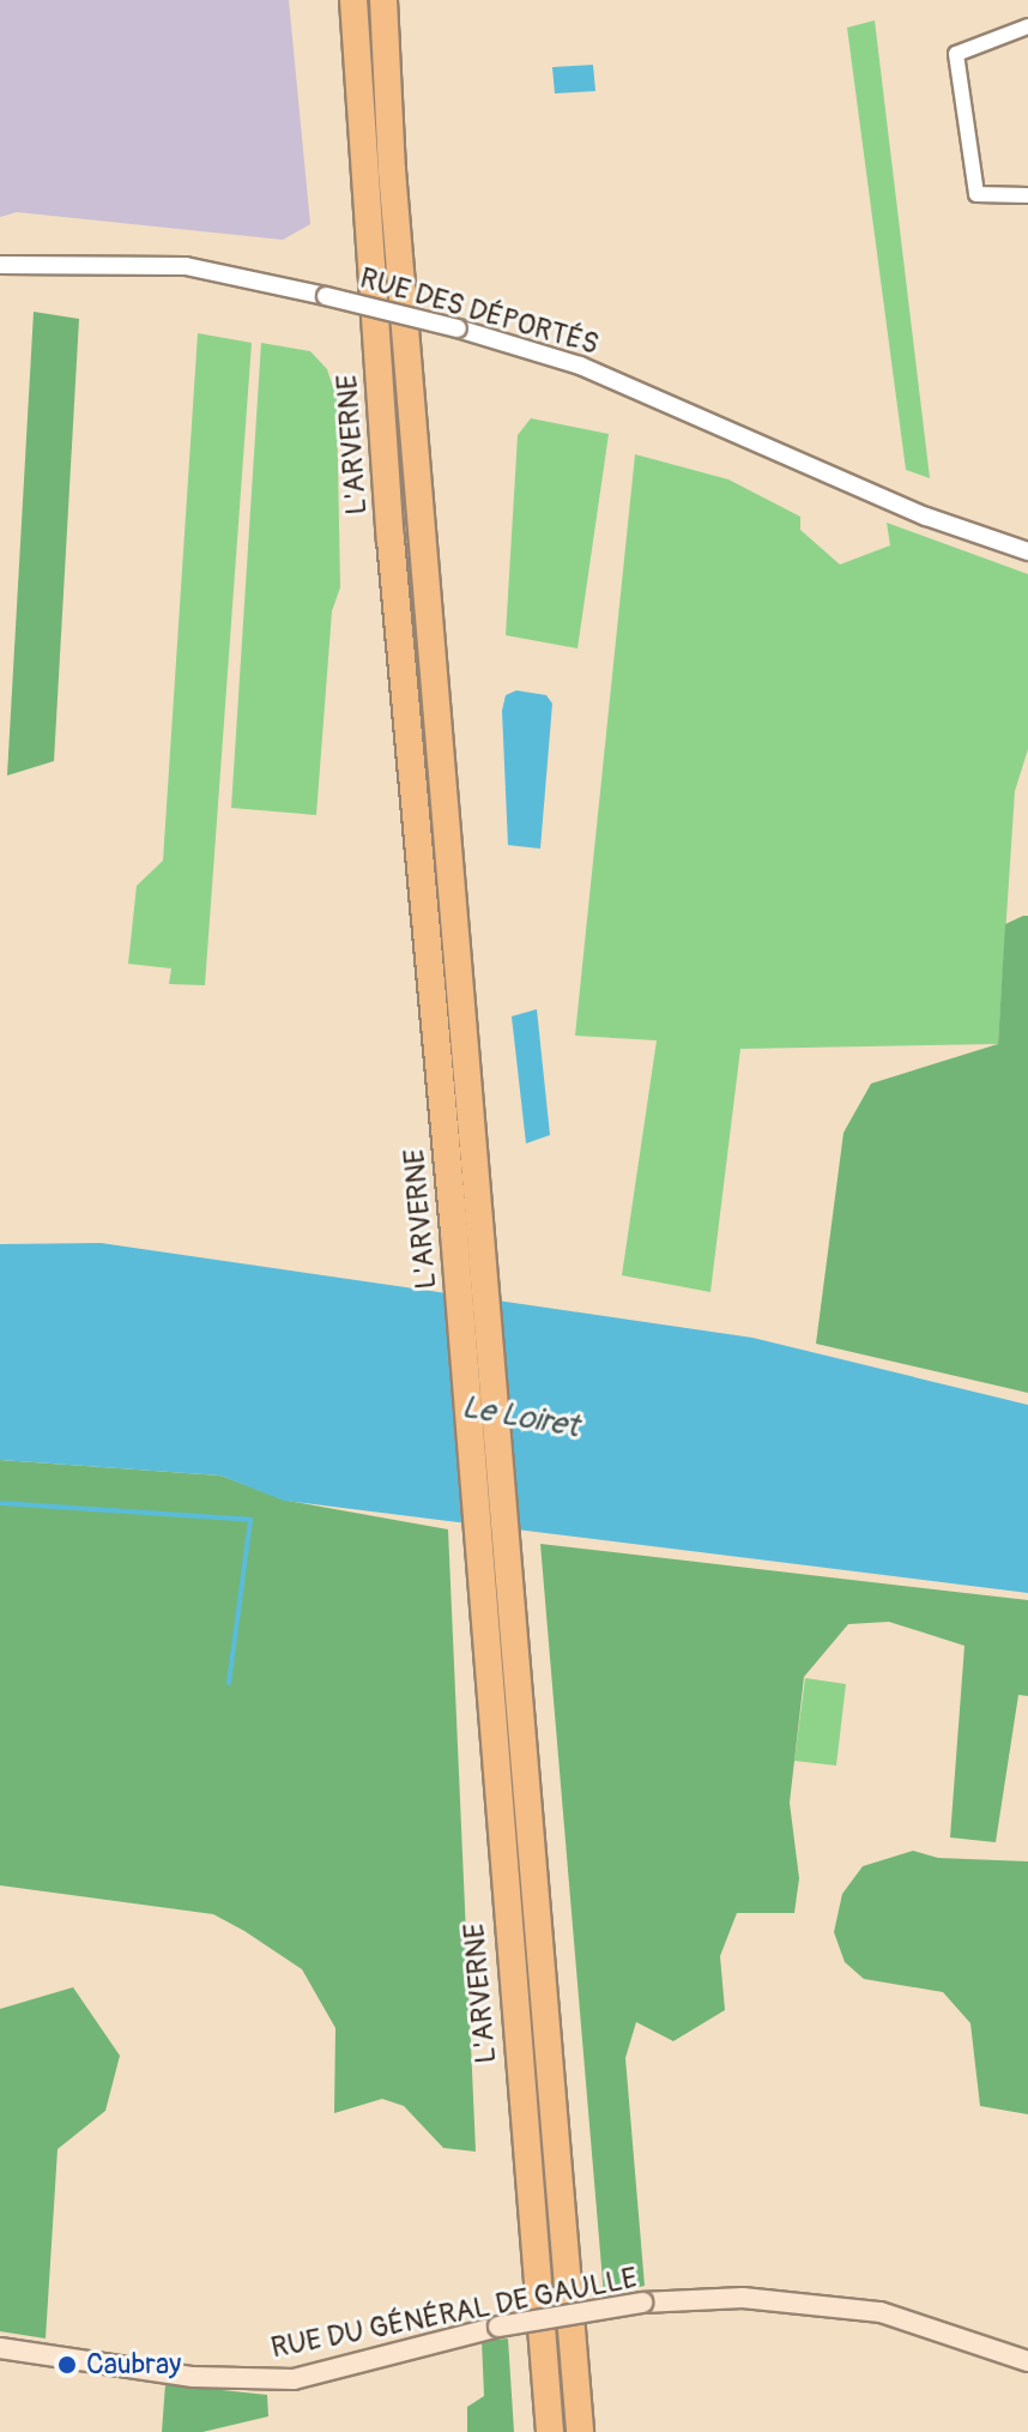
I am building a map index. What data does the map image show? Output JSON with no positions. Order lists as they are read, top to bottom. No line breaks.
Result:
{"streets":{"highway":["L'ARVERNE"],"main road":["RUE DU GÉNÉRAL DE GAULLE"],"street":["RUE DES DÉPORTÉS"]},"water":["Le Loiret"],"places":["Caubray"]}
